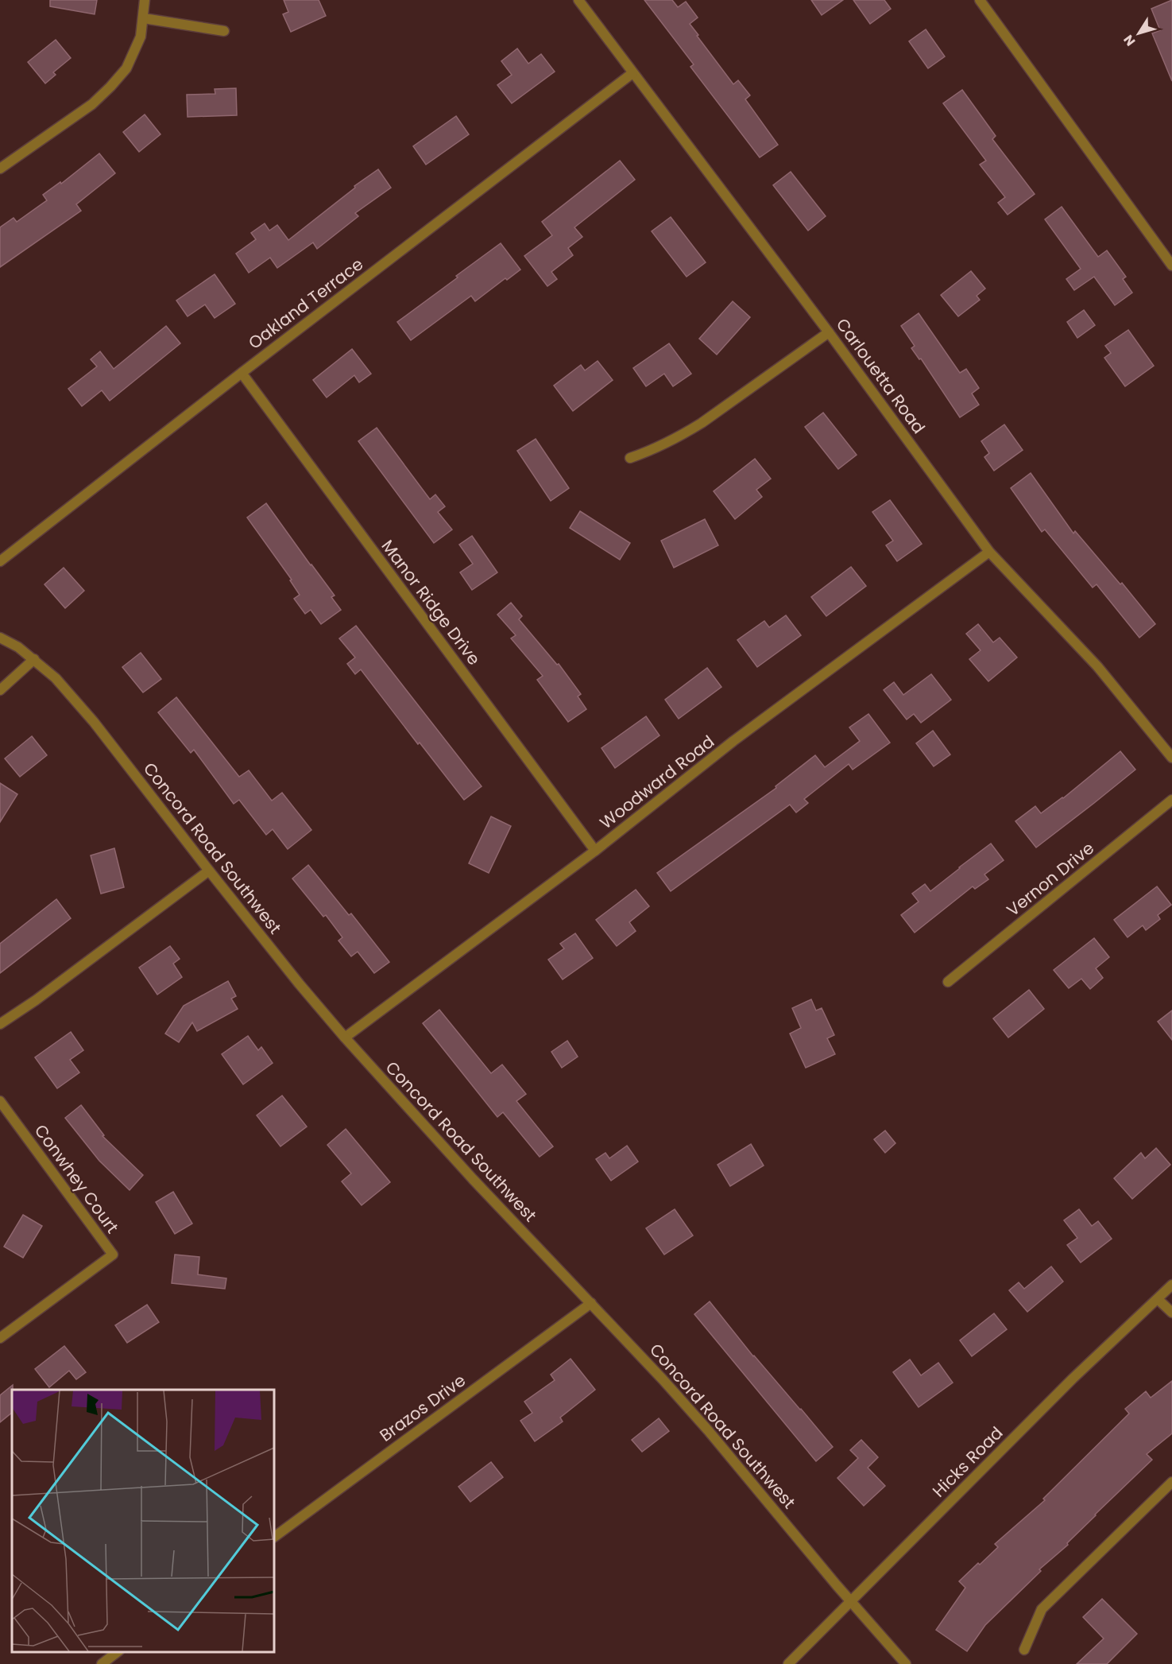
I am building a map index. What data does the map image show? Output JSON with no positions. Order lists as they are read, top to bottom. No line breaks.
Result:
{"streets":{"street":["Oakland Terrace","Carlouetta Road","Manor Ridge Drive","Woodward Road","Concord Road Southwest","Vernon Drive","Conwhey Court","Brazos Drive","Hicks Road"]},"crossings":[["Oakland Terrace","Carlouetta Road"],["Oakland Terrace","Manor Ridge Drive"],["Carlouetta Road","Woodward Road"],["Manor Ridge Drive","Woodward Road"],["Woodward Road","Concord Road Southwest"],["Concord Road Southwest","Brazos Drive"],["Concord Road Southwest","Hicks Road"]],"north":"bottom left"}
